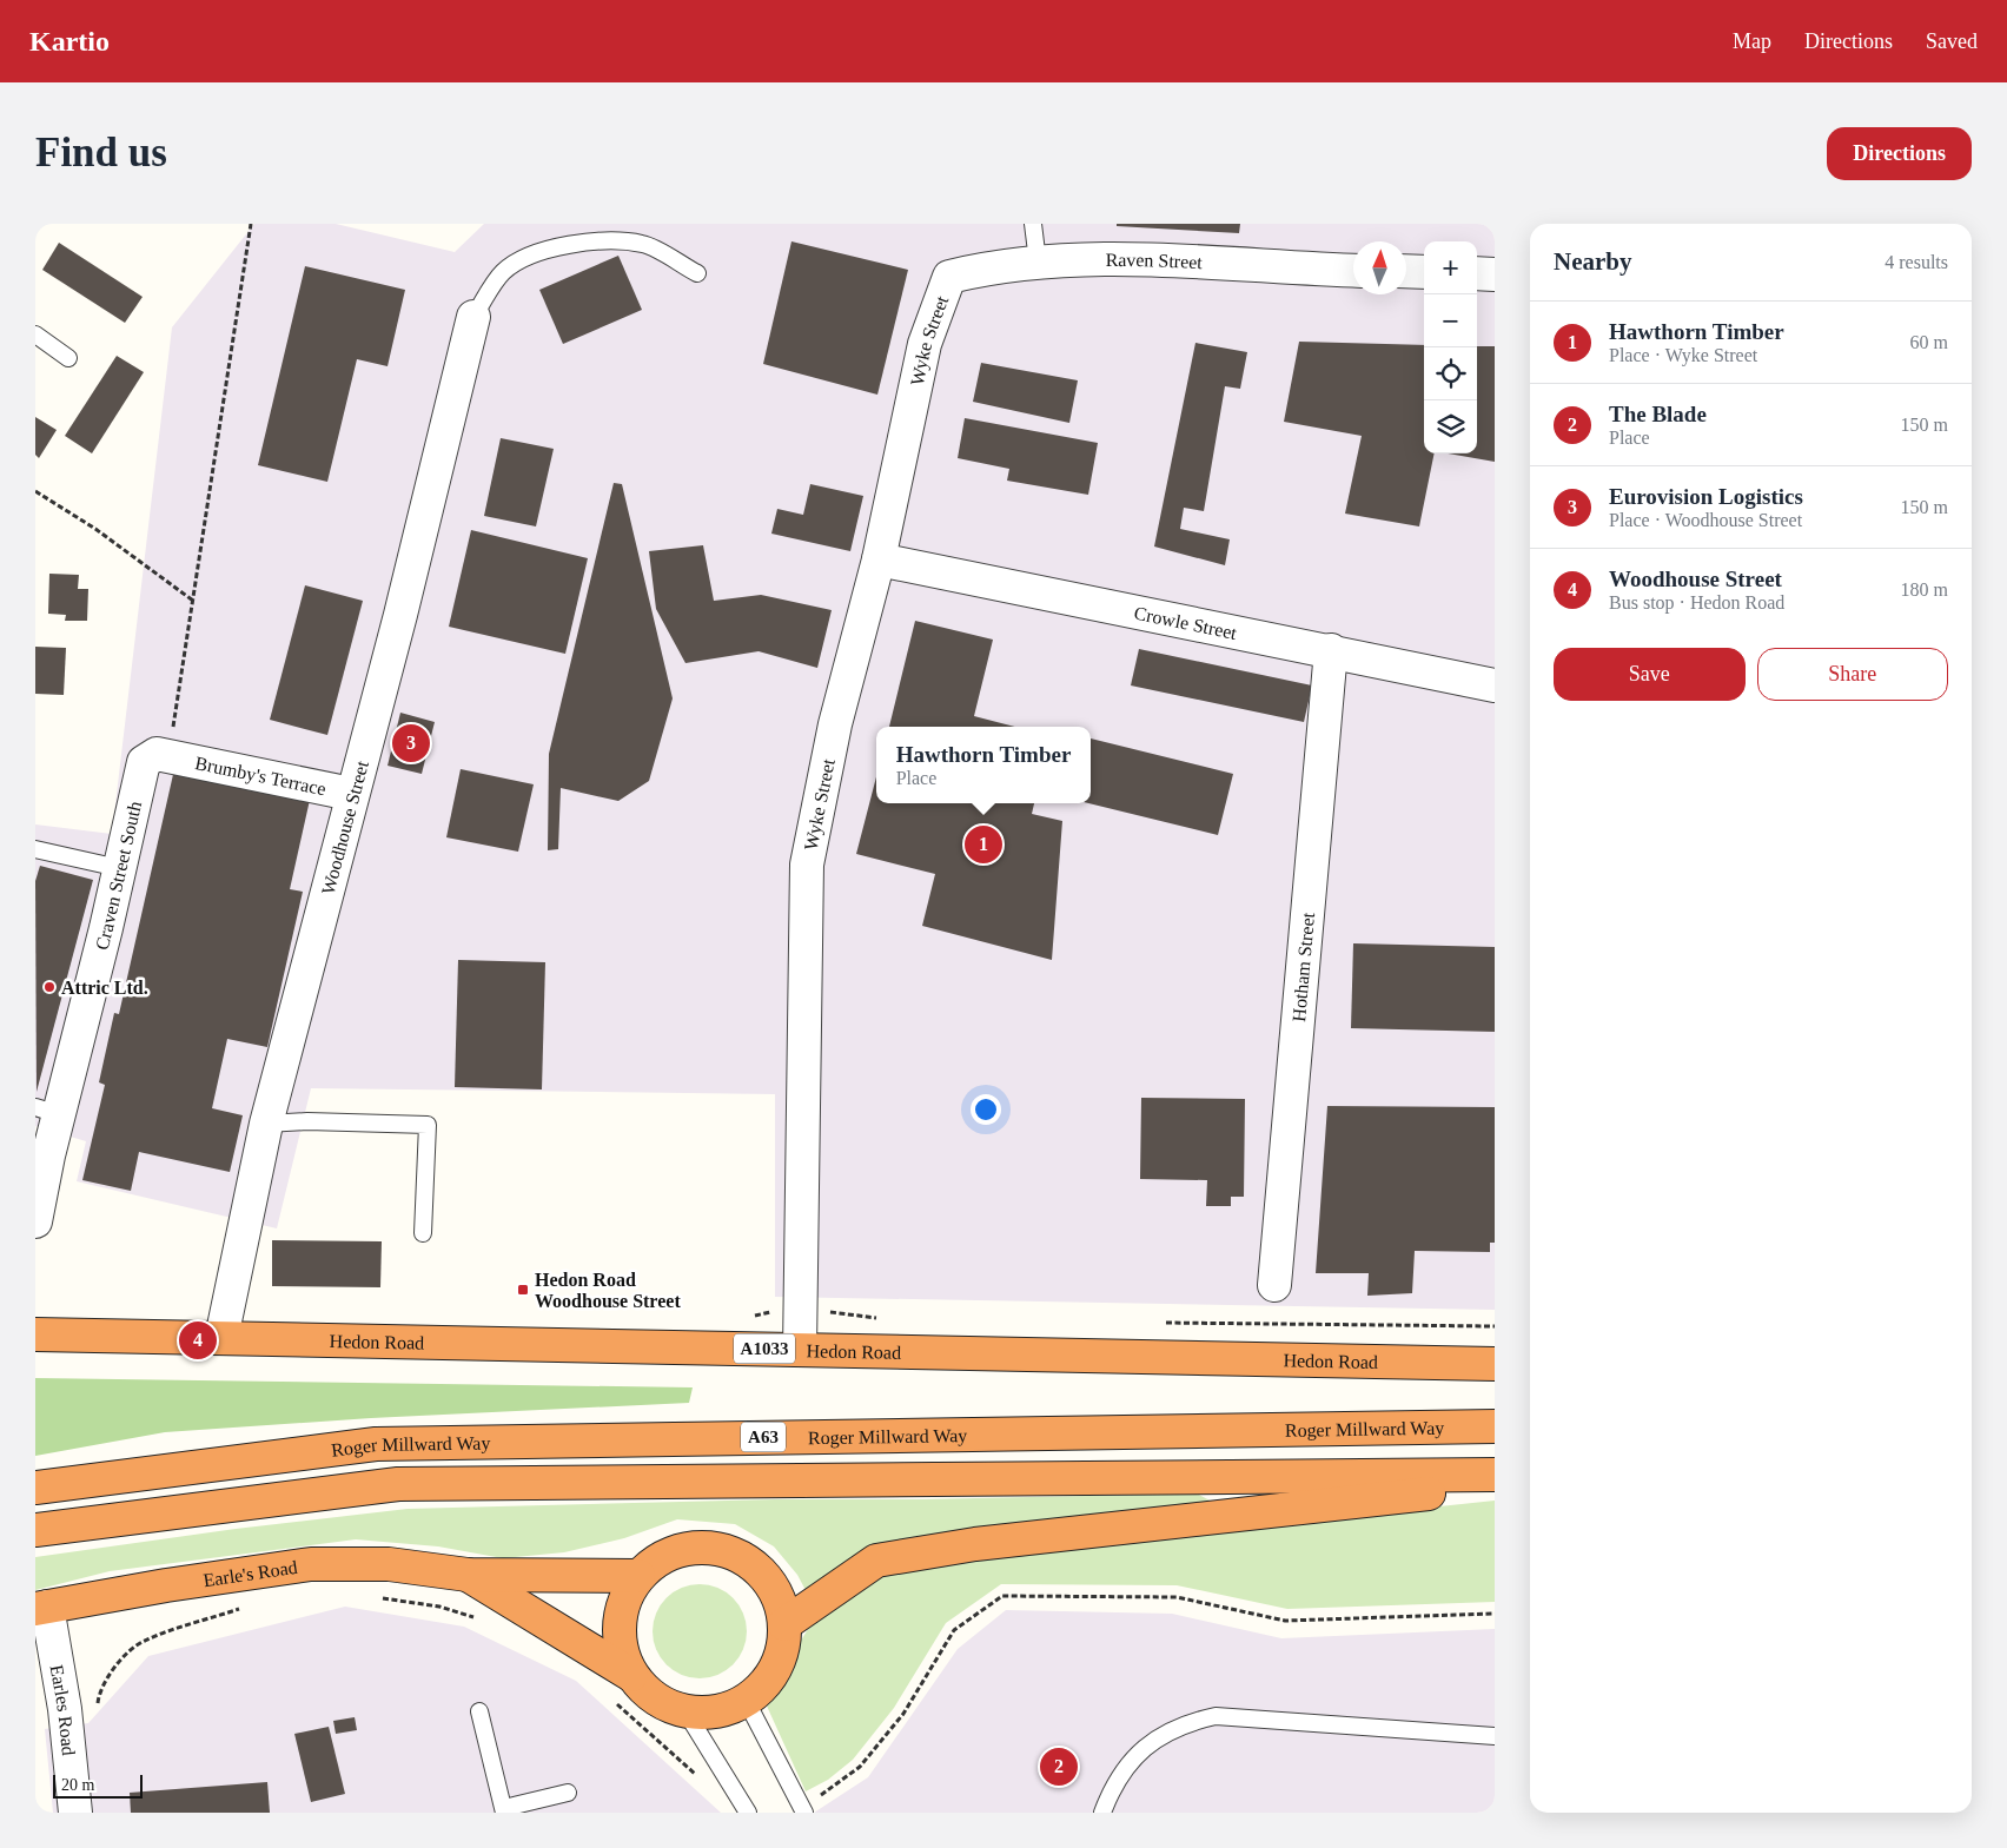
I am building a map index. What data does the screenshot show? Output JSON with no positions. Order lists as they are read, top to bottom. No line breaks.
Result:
{"streets":{"highway":["Hedon Road","A1033","Roger Millward Way","A63","Earle's Road"],"street":["Raven Street","Wyke Street","Crowle Street","Brumby's Terrace","Woodhouse Street","Craven Street South","Hotham Street","Earles Road"]},"crossings":[["Raven Street","Wyke Street"],["Wyke Street","Crowle Street"],["Wyke Street","Hedon Road"],["Crowle Street","Hotham Street"],["Brumby's Terrace","Woodhouse Street"],["Brumby's Terrace","Craven Street South"],["Woodhouse Street","Hedon Road"],["Earle's Road","Earles Road"]],"places":{"other":["Attric Ltd."],"transit":["Hedon Road Woodhouse Street"]},"scale_bar":"20 m","north":"top","page":{"header":"Kartio","nav":["Map","Directions","Saved"],"buttons":["Directions",["Save","Share"]],"title":"Find us","heading":["Nearby","4 results"],"map_buttons":["+","−"],"list":[{"mark":"1","name":"Hawthorn Timber","note":"Place · Wyke Street","value":"60 m"},{"mark":"2","name":"The Blade","note":"Place","value":"150 m"},{"mark":"3","name":"Eurovision Logistics","note":"Place · Woodhouse Street","value":"150 m"},{"mark":"4","name":"Woodhouse Street","note":"Bus stop · Hedon Road","value":"180 m"}],"pins":["3","1","4","2"],"popup":["Hawthorn Timber","Place"],"scale":"20 m"}}
